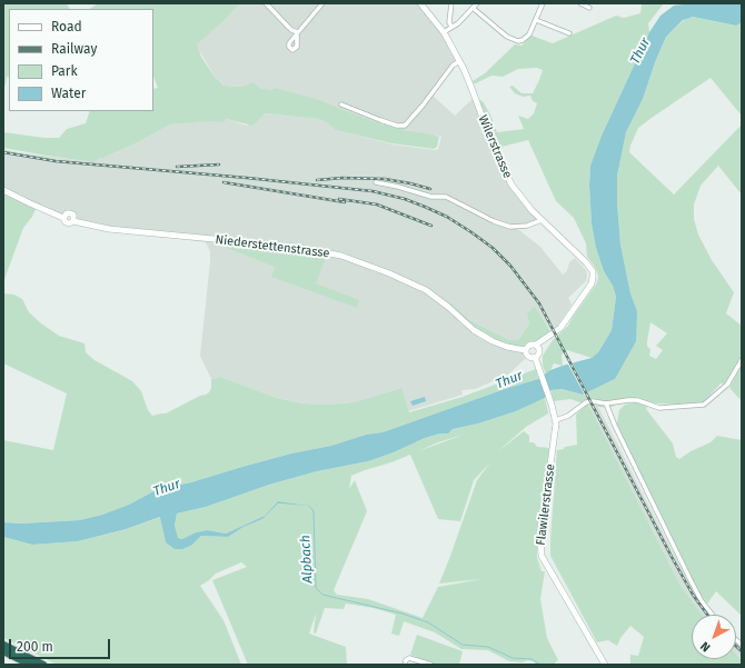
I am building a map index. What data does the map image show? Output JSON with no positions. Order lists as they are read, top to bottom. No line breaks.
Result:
{"streets":{"main road":["Wilerstrasse","Niederstettenstrasse","Flawilerstrasse"]},"crossings":[["Wilerstrasse","Niederstettenstrasse"],["Wilerstrasse","Flawilerstrasse"],["Niederstettenstrasse","Flawilerstrasse"]],"water":["Thur","Alpbach"],"legend":["Road","Railway","Park","Water"],"scale_bar":"200 m","north":"bottom left"}
